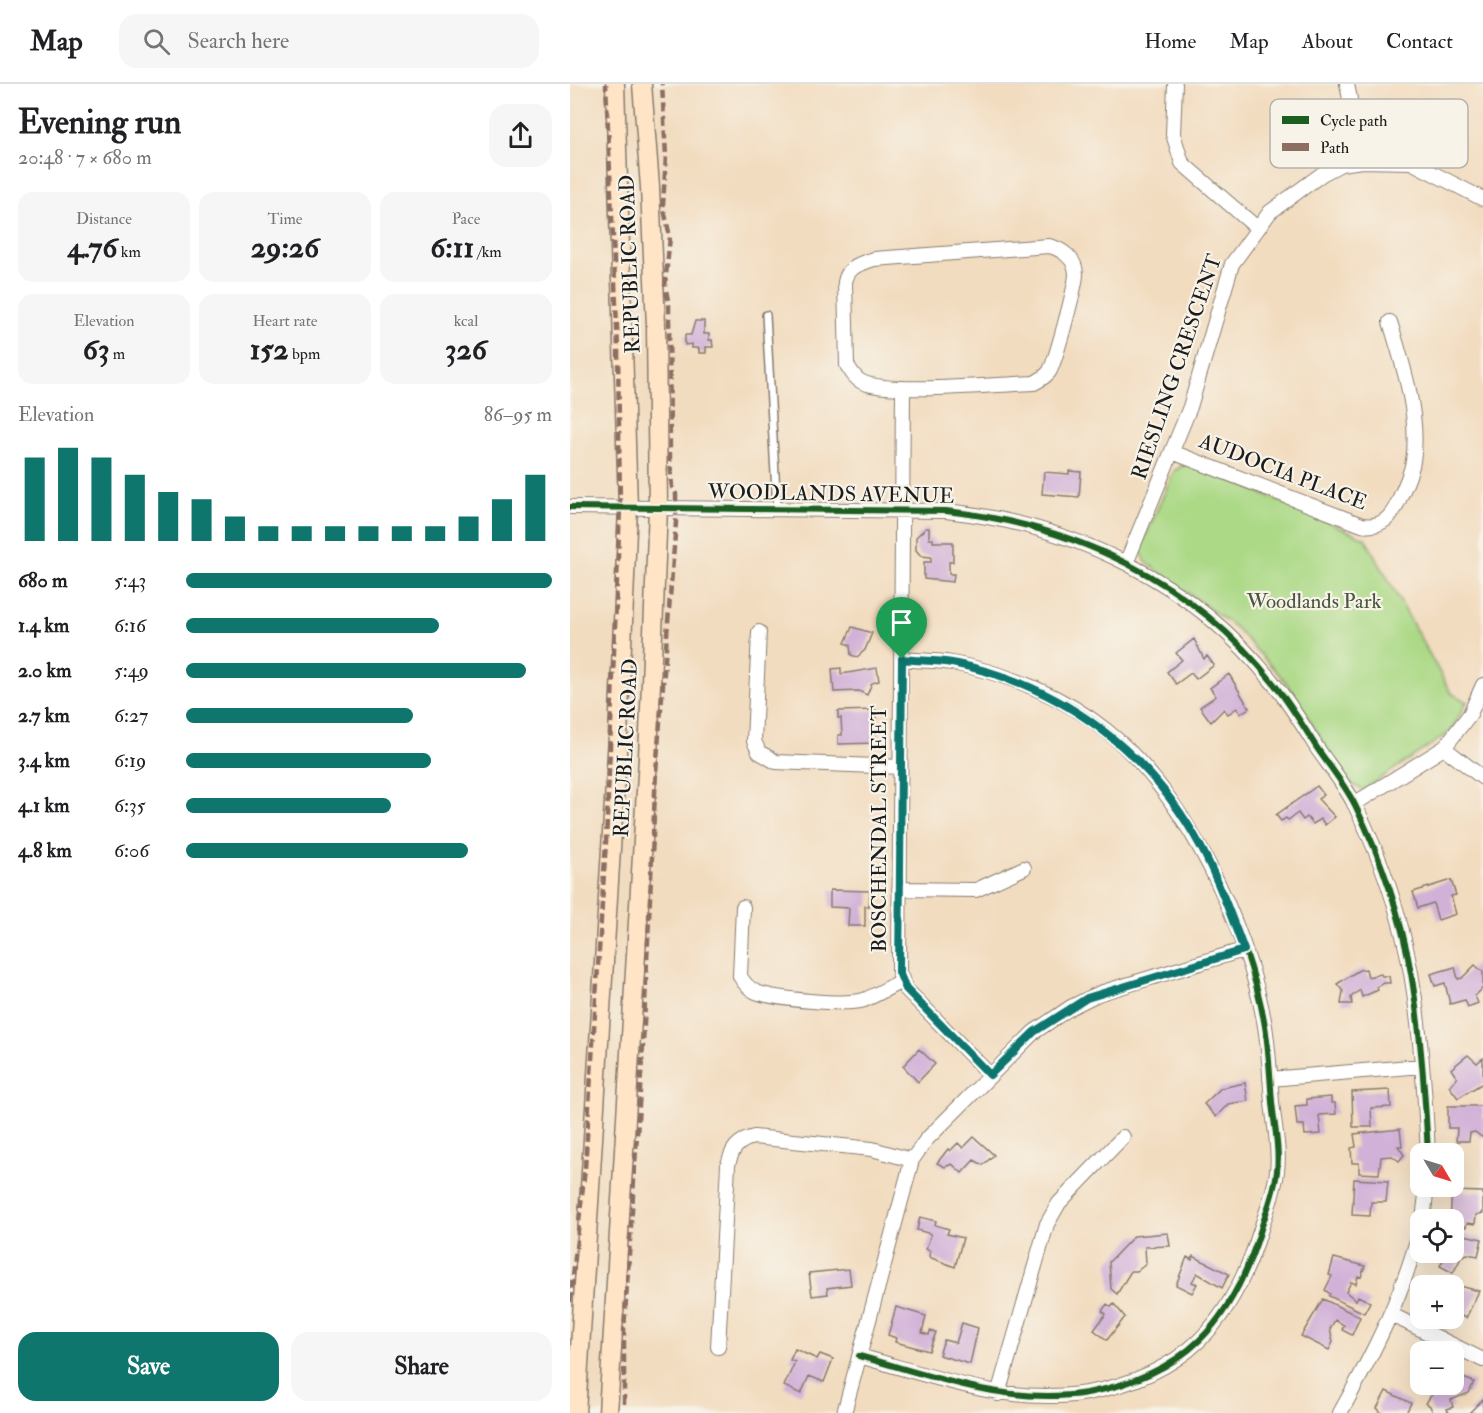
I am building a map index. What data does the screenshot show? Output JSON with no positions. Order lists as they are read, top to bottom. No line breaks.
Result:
{"streets":{"main road":["REPUBLIC ROAD"],"street":["RIESLING CRESCENT","AUDOCIA PLACE","WOODLANDS AVENUE","BOSCHENDAL STREET"]},"crossings":[["REPUBLIC ROAD","WOODLANDS AVENUE"],["RIESLING CRESCENT","AUDOCIA PLACE"],["RIESLING CRESCENT","WOODLANDS AVENUE"],["WOODLANDS AVENUE","BOSCHENDAL STREET"]],"parks":["Woodlands Park"],"legend":["Cycle path","Path"],"north":"bottom right","page":{"header":"Map","search":"Search here","nav":["Home","Map","About","Contact"],"heading":["Evening run","20:48 · 7 × 680 m"],"stats":[["Distance","4.76 km"],["Time","29:26"],["Pace","6:11 /km"],["Elevation","63 m"],["Heart rate","152 bpm"],["kcal","326"]],"chart":["Elevation","86–95 m"],"list":[{"name":"680 m","note":"5:43"},{"name":"1.4 km","note":"6:16"},{"name":"2.0 km","note":"5:49"},{"name":"2.7 km","note":"6:27"},{"name":"3.4 km","note":"6:19"},{"name":"4.1 km","note":"6:35"},{"name":"4.8 km","note":"6:06"}],"map_buttons":["+","−"],"buttons":["Save","Share"]}}
